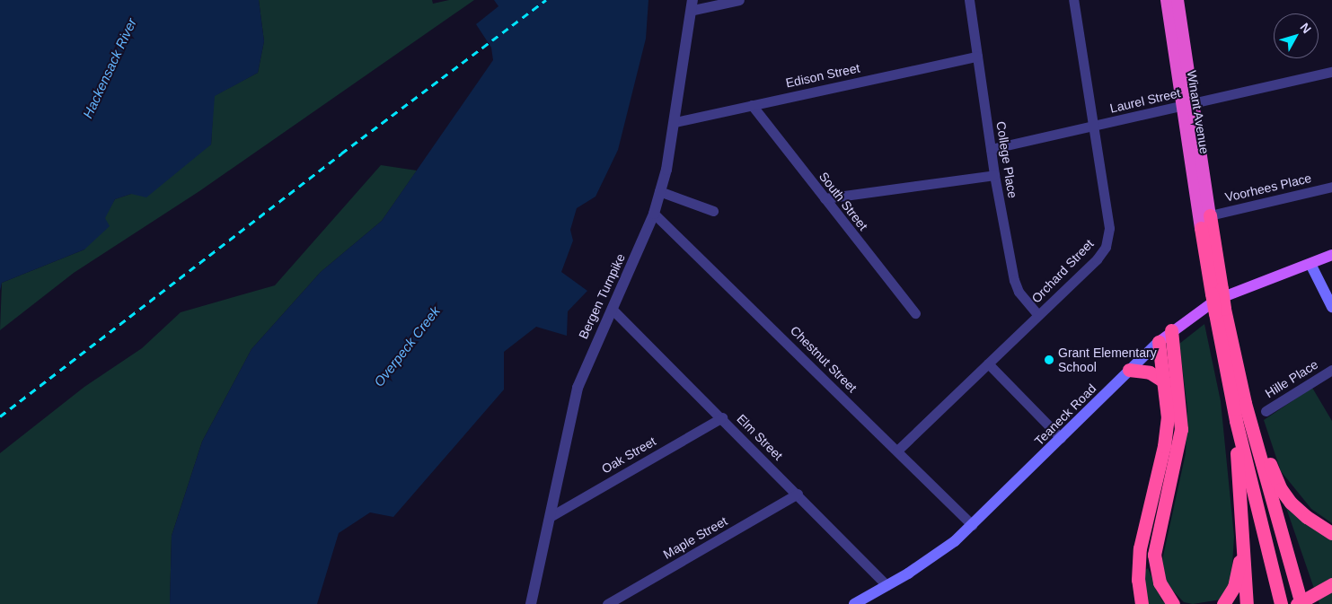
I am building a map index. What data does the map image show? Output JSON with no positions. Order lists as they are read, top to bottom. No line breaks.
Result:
{"streets":{"highway":["Winant Avenue"],"main road":["Teaneck Road"],"street":["Edison Street","Laurel Street","College Place","Voorhees Place","South Street","Orchard Street","Bergen Turnpike","Chestnut Street","Hille Place","Elm Street","Oak Street","Maple Street"]},"crossings":[["Edison Street","College Place"],["Edison Street","South Street"],["Edison Street","Bergen Turnpike"],["Laurel Street","Winant Avenue"],["Laurel Street","College Place"],["Laurel Street","Orchard Street"],["Winant Avenue","Voorhees Place"],["College Place","Orchard Street"],["Orchard Street","Chestnut Street"],["Bergen Turnpike","Chestnut Street"],["Bergen Turnpike","Elm Street"],["Bergen Turnpike","Oak Street"],["Chestnut Street","Teaneck Road"],["Teaneck Road","Elm Street"],["Elm Street","Oak Street"],["Elm Street","Maple Street"]],"water":["Hackensack River","Overpeck Creek"],"places":["Grant Elementary School"],"north":"top right"}
